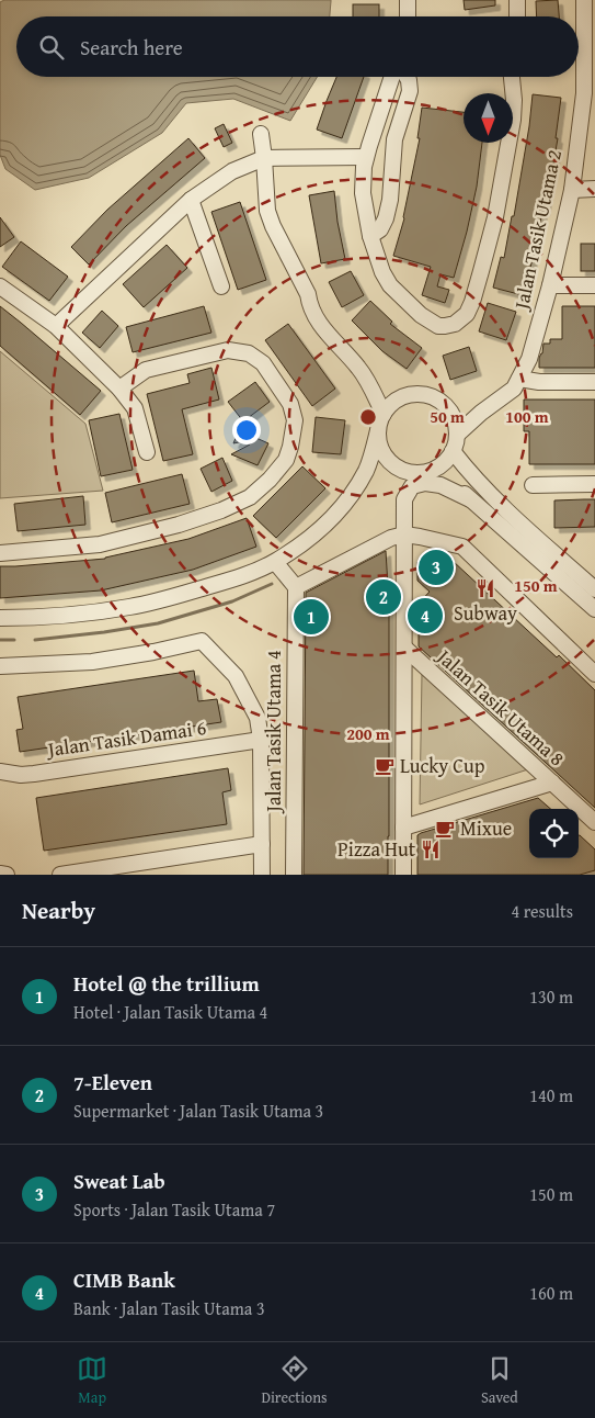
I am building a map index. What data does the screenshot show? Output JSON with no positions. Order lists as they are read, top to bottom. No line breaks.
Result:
{"streets":{"street":["Jalan Tasik Utama 2","Jalan Tasik Utama 8","Jalan Tasik Utama 4","Jalan Tasik Damai 6"]},"places":{"restaurant":["Subway","Pizza Hut"],"cafe":["Lucky Cup","Mixue"]},"north":"bottom","page":{"search":"Search here","pins":["3","2","4","1"],"heading":["Nearby","4 results"],"list":[{"mark":"1","name":"Hotel @ the trillium","note":"Hotel · Jalan Tasik Utama 4","value":"130 m"},{"mark":"2","name":"7-Eleven","note":"Supermarket · Jalan Tasik Utama 3","value":"140 m"},{"mark":"3","name":"Sweat Lab","note":"Sports · Jalan Tasik Utama 7","value":"150 m"},{"mark":"4","name":"CIMB Bank","note":"Bank · Jalan Tasik Utama 3","value":"160 m"}],"nav":["Map","Directions","Saved"]},"rings":["50 m","100 m","150 m","200 m"]}
